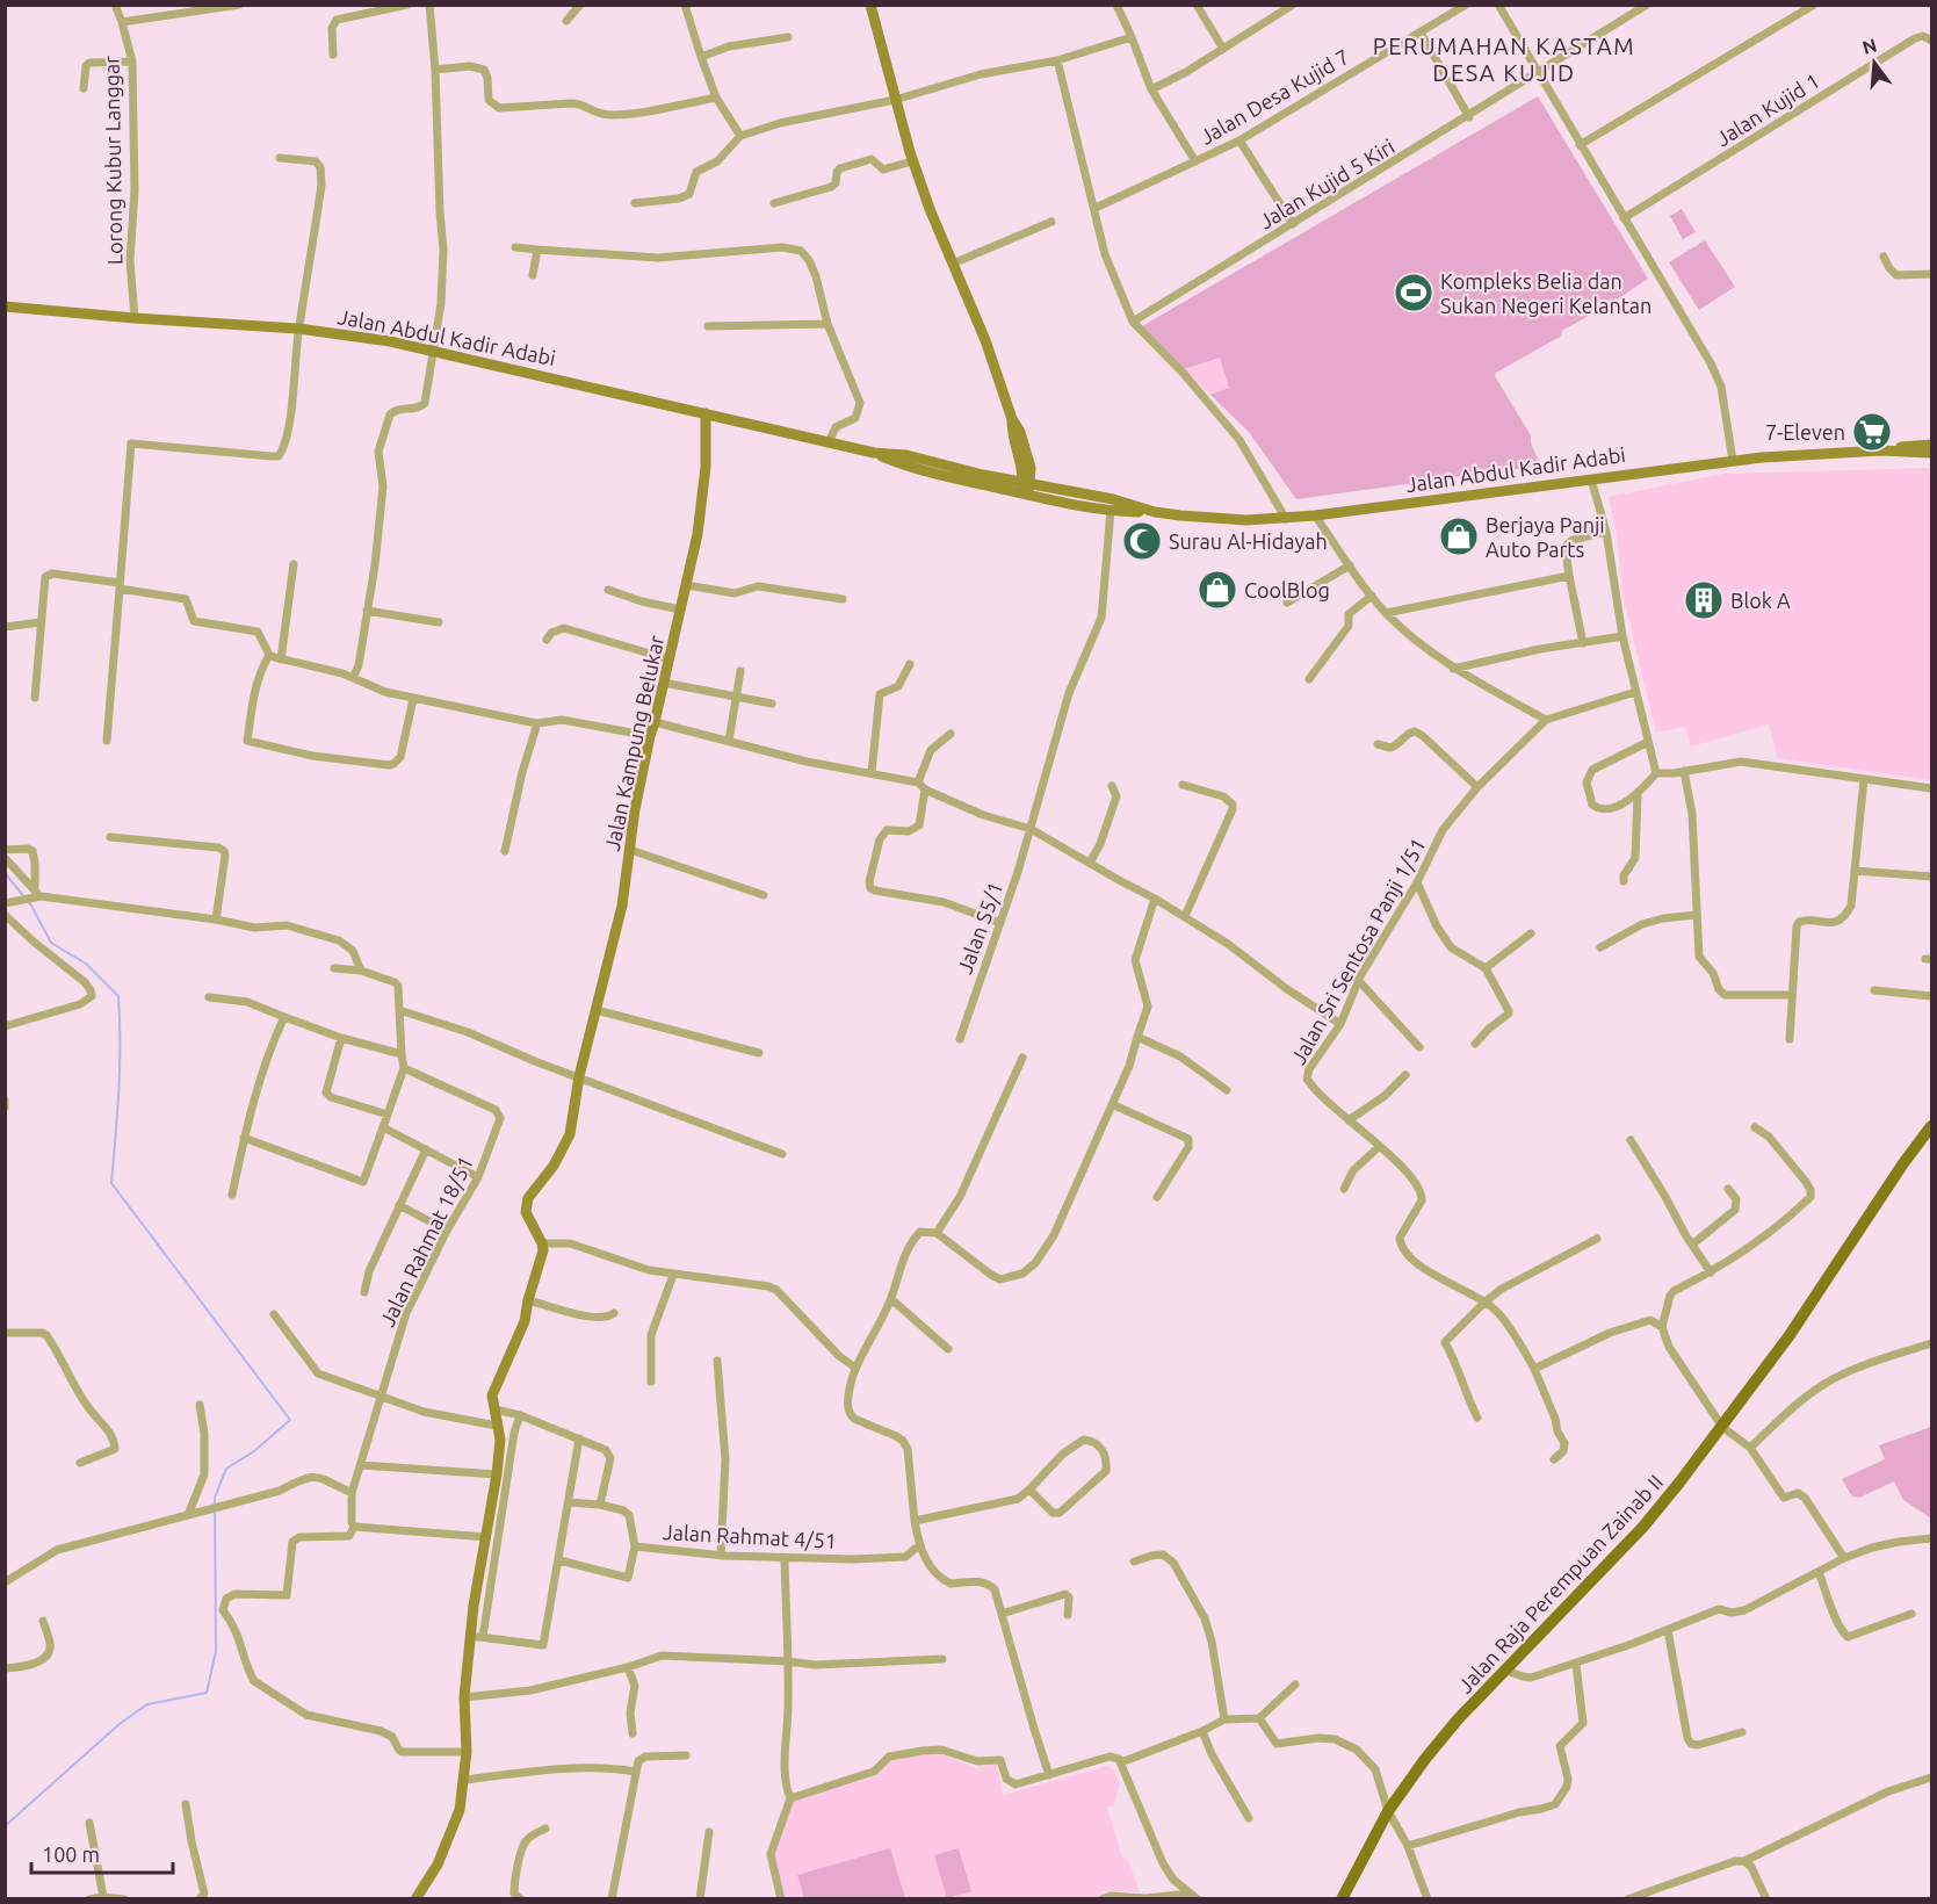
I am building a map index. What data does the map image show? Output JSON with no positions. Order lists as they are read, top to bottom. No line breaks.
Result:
{"streets":{"main road":["Jalan Abdul Kadir Adabi","Jalan Kampung Belukar","Jalan Raja Perempuan Zainab II"],"street":["Jalan Desa Kujid 7","Jalan Kujid 1","Lorong Kubur Langgar","Jalan Kujid 5 Kiri","Jalan S5/1","Jalan Sri Sentosa Panji 1/51","Jalan Rahmat 18/51","Jalan Rahmat 4/51"]},"crossings":[["Lorong Kubur Langgar","Jalan Abdul Kadir Adabi"],["Jalan Abdul Kadir Adabi","Jalan Kampung Belukar"],["Jalan Abdul Kadir Adabi","Jalan S5/1"]],"districts":["PERUMAHAN KASTAM DESA KUJID"],"places":{"sports":["Kompleks Belia dan Sukan Negeri Kelantan"],"supermarket":["7-Eleven"],"shop":["Berjaya Panji Auto Parts","CoolBlog"],"mosque":["Surau Al-Hidayah"],"building":["Blok A"]},"scale_bar":"100 m","north":"top"}
